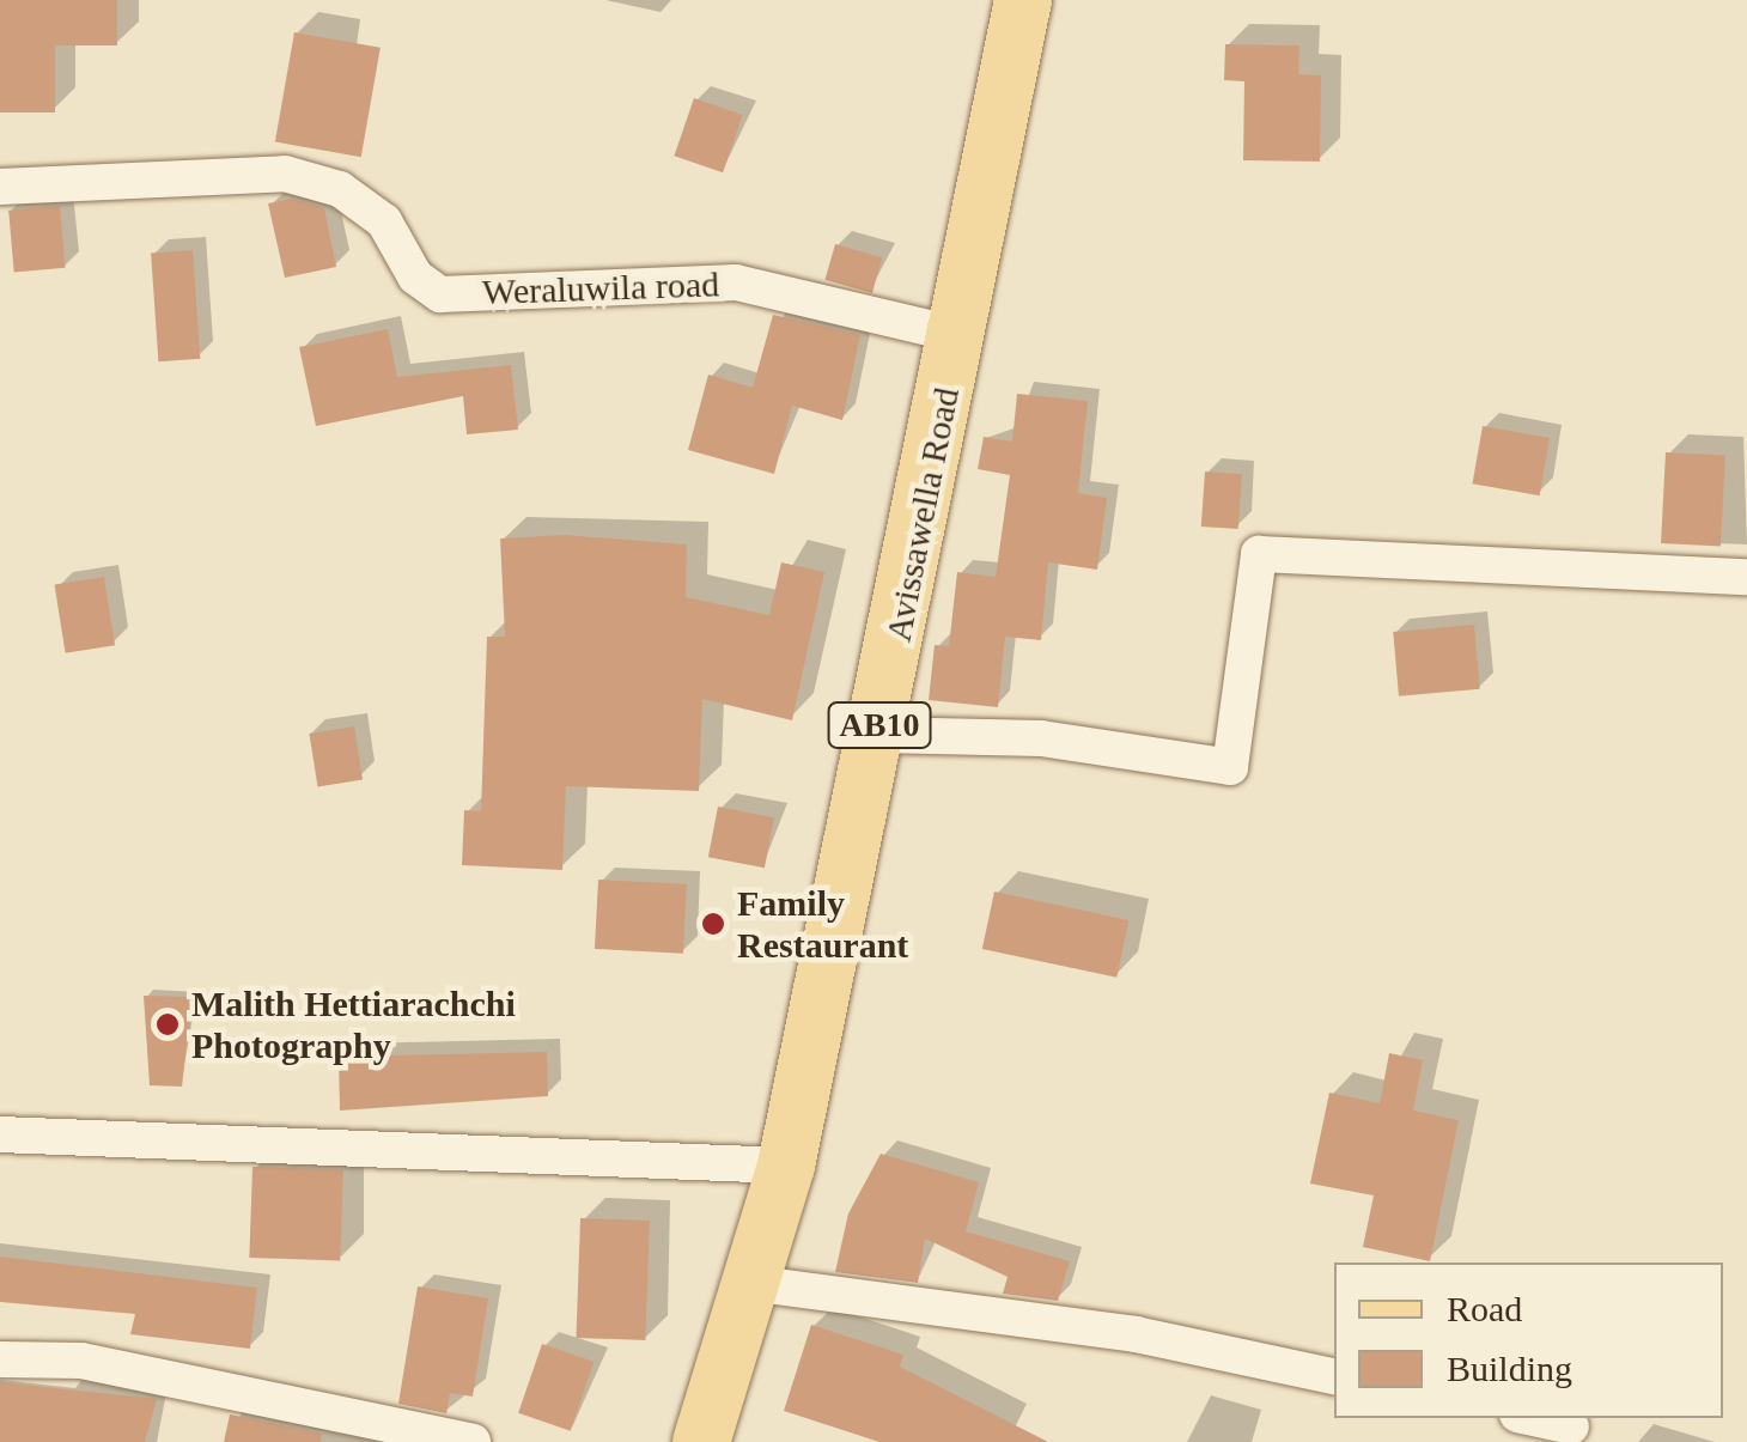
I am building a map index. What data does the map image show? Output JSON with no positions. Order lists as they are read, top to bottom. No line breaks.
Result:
{"streets":{"main road":["Avissawella Road","AB10"],"street":["Weraluwila road"]},"crossings":[["Weraluwila road","Avissawella Road"]],"places":["Family Restaurant","Malith Hettiarachchi Photography"],"legend":["Road","Building"]}
